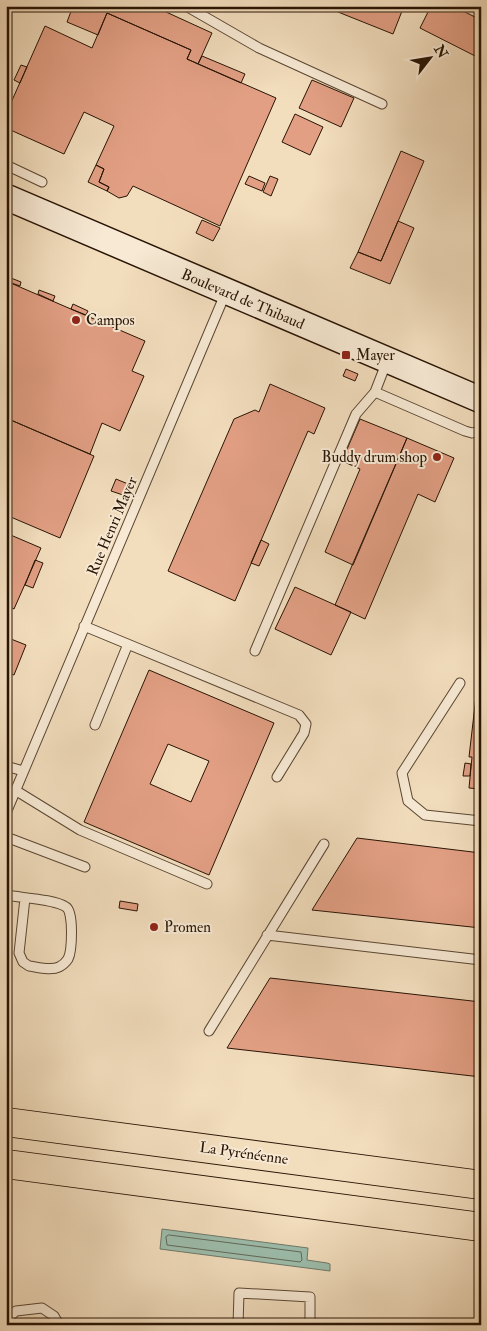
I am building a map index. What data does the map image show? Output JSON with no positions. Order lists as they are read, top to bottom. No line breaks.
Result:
{"streets":{"highway":["La Pyrénéenne"],"street":["Boulevard de Thibaud"],"lane":["Rue Henri Mayer"]},"crossings":[["Boulevard de Thibaud","Rue Henri Mayer"]],"places":{"other":["Campos","Buddy drum shop","Promen"],"transit":["Mayer"]},"north":"top right"}
